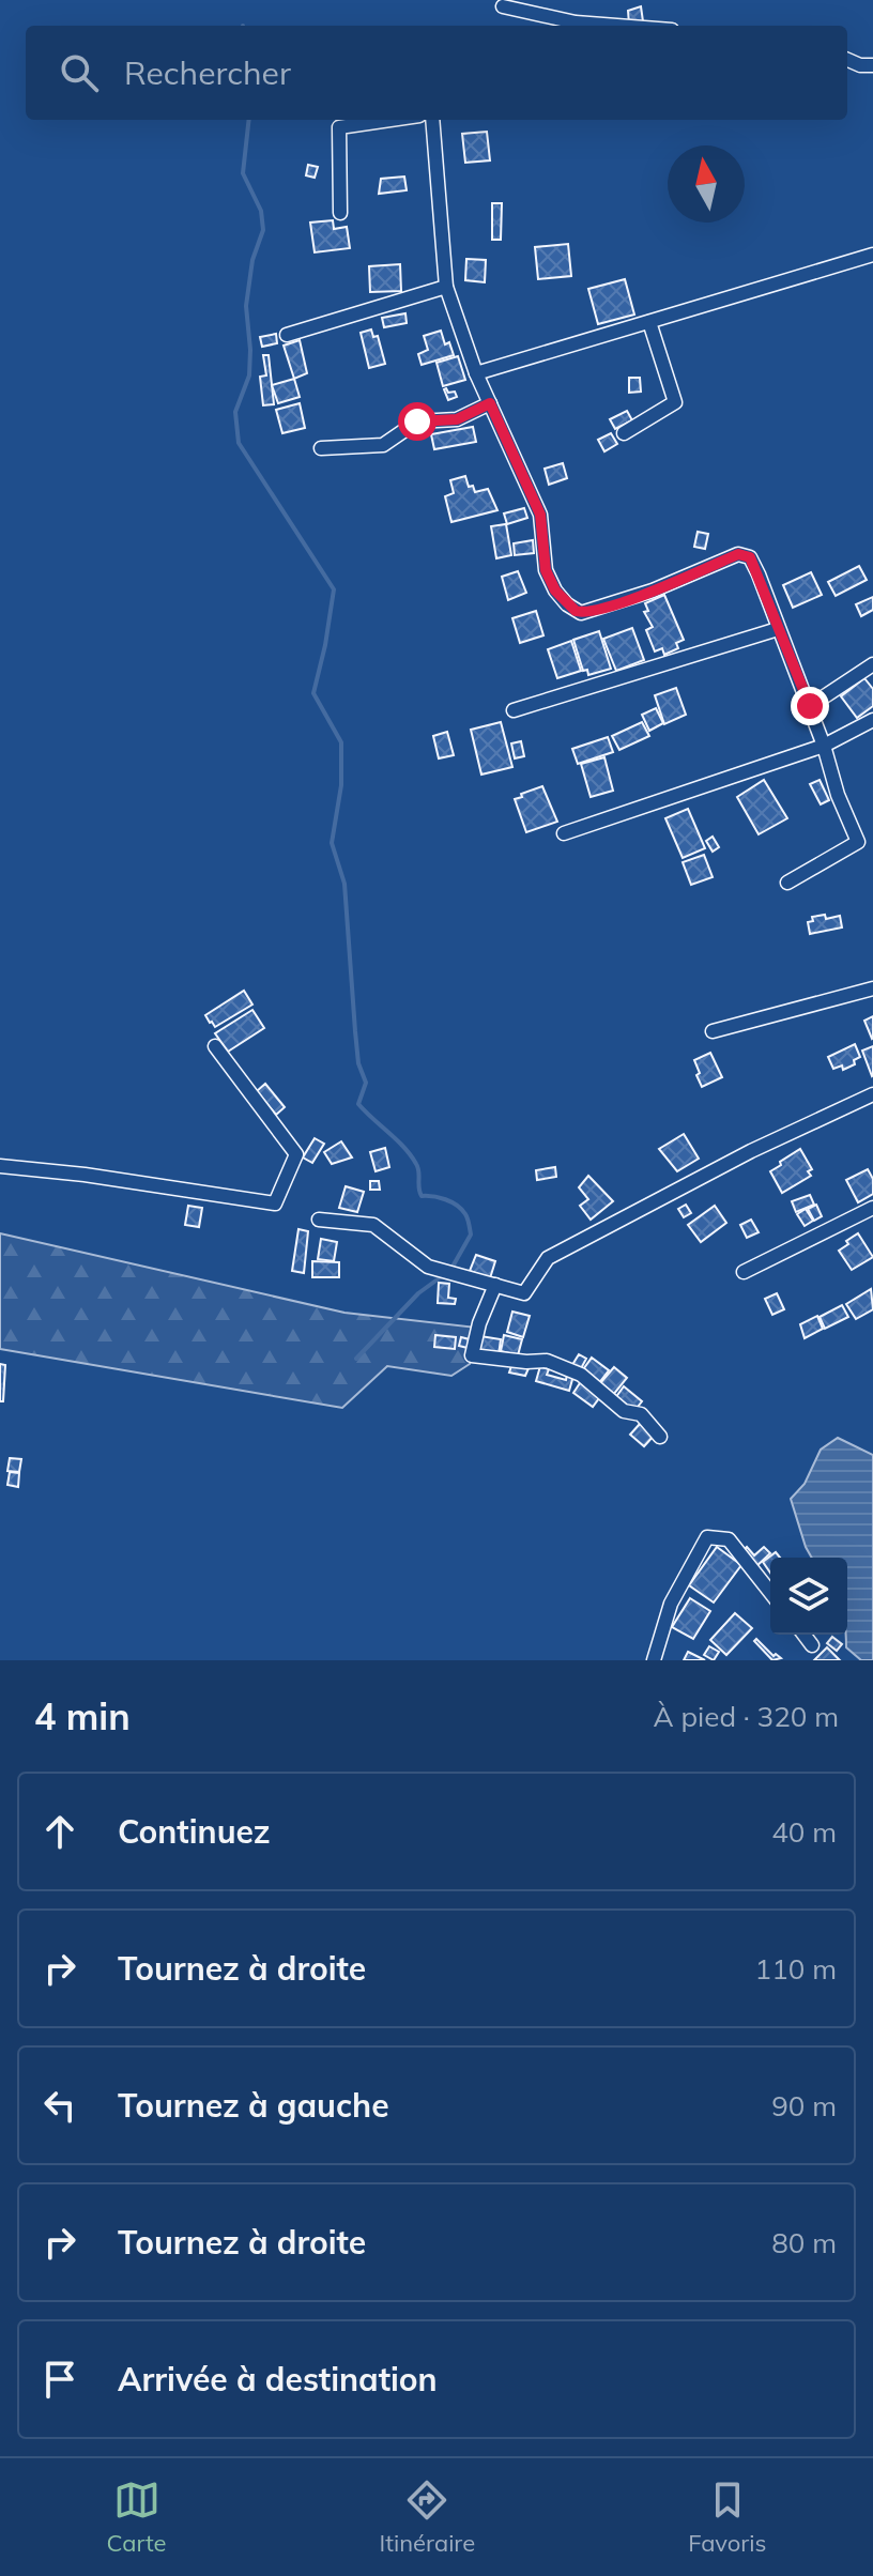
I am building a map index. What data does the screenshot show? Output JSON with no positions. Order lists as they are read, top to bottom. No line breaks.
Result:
{"north":"top","page":{"search":"Rechercher","heading":["4 min","À pied · 320 m"],"list":[["Continuez","40 m"],["Tournez à droite","110 m"],["Tournez à gauche","90 m"],["Tournez à droite","80 m"],"Arrivée à destination"],"nav":["Carte","Itinéraire","Favoris"]}}
